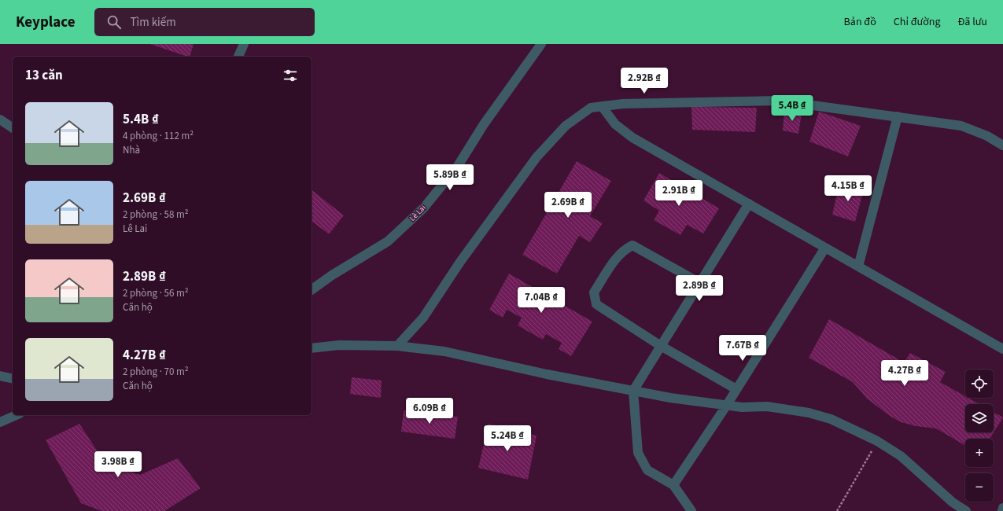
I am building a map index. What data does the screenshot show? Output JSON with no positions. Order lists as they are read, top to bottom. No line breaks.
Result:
{"streets":{"street":["Lê Lai"]},"page":{"header":"Keyplace","search":"Tìm kiếm","nav":["Bản đồ","Chỉ đường","Đã lưu"],"heading":"13 căn","price":["2.92B ₫","5.4B ₫","5.89B ₫","4.15B ₫","2.91B ₫","2.69B ₫","2.89B ₫","7.04B ₫","7.67B ₫","4.27B ₫","6.09B ₫","5.24B ₫","3.98B ₫"],"list":[{"name":"5.4B ₫","note":"4 phòng · 112 m² · Nhà"},{"name":"2.69B ₫","note":"2 phòng · 58 m² · Lê Lai"},{"name":"2.89B ₫","note":"2 phòng · 56 m² · Căn hộ"},{"name":"4.27B ₫","note":"2 phòng · 70 m² · Căn hộ"}],"map_buttons":["+","−"]}}
